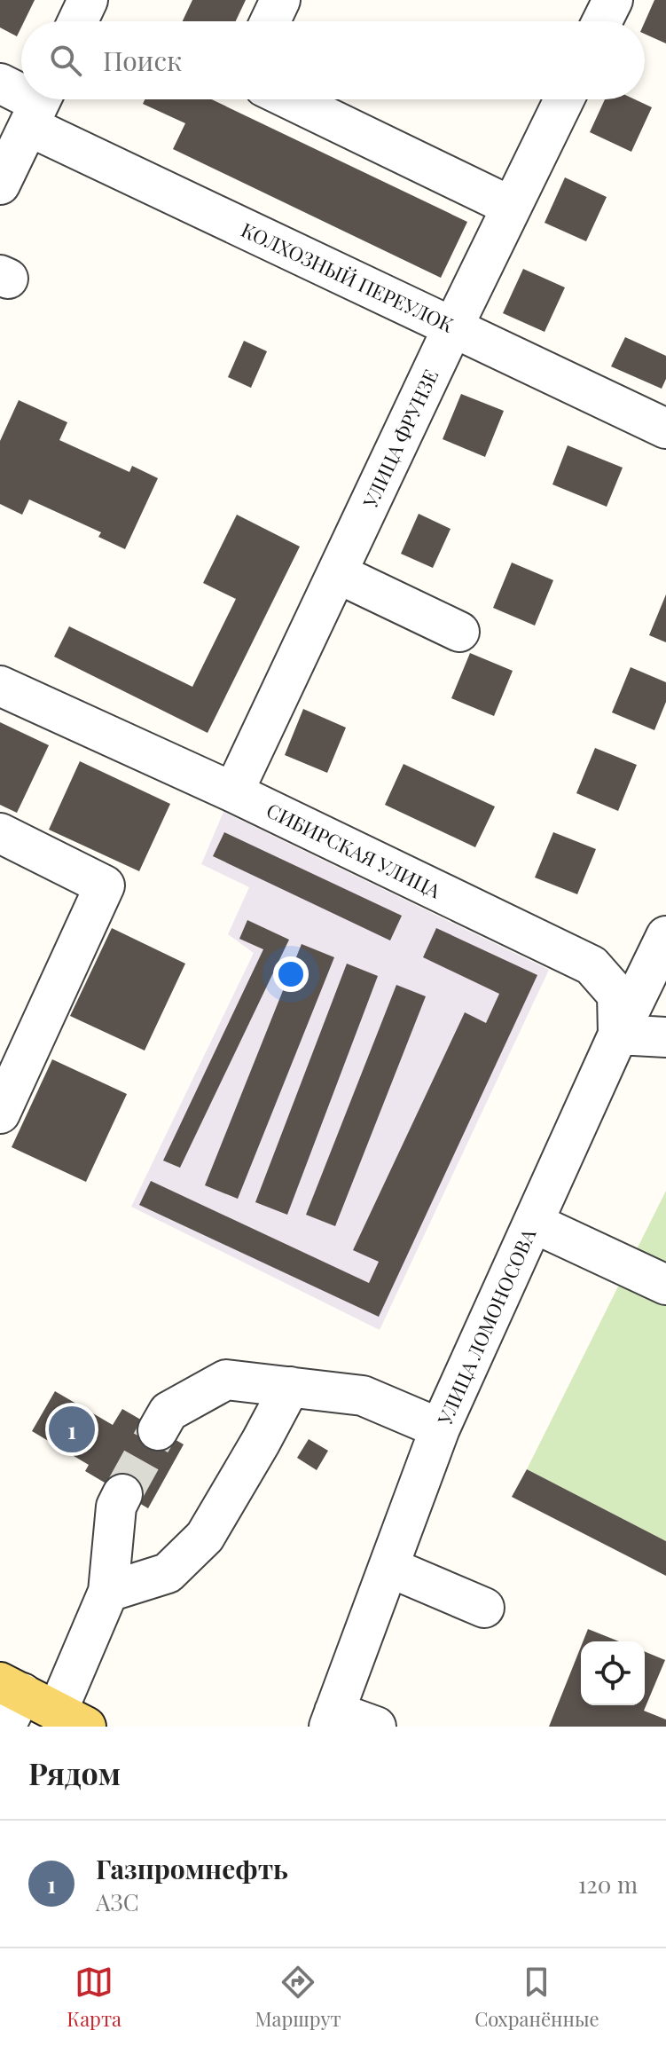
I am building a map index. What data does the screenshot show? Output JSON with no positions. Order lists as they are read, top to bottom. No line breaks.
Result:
{"streets":{"street":["КОЛХОЗНЫЙ ПЕРЕУЛОК","УЛИЦА ФРУНЗЕ","СИБИРСКАЯ УЛИЦА","УЛИЦА ЛОМОНОСОВА"]},"crossings":[["КОЛХОЗНЫЙ ПЕРЕУЛОК","УЛИЦА ФРУНЗЕ"],["УЛИЦА ФРУНЗЕ","СИБИРСКАЯ УЛИЦА"],["СИБИРСКАЯ УЛИЦА","УЛИЦА ЛОМОНОСОВА"]],"page":{"search":"Поиск","pins":"1","heading":"Рядом","list":[{"mark":"1","name":"Газпромнефть","note":"АЗС","value":"120 m"}],"nav":["Карта","Маршрут","Сохранённые"]}}
